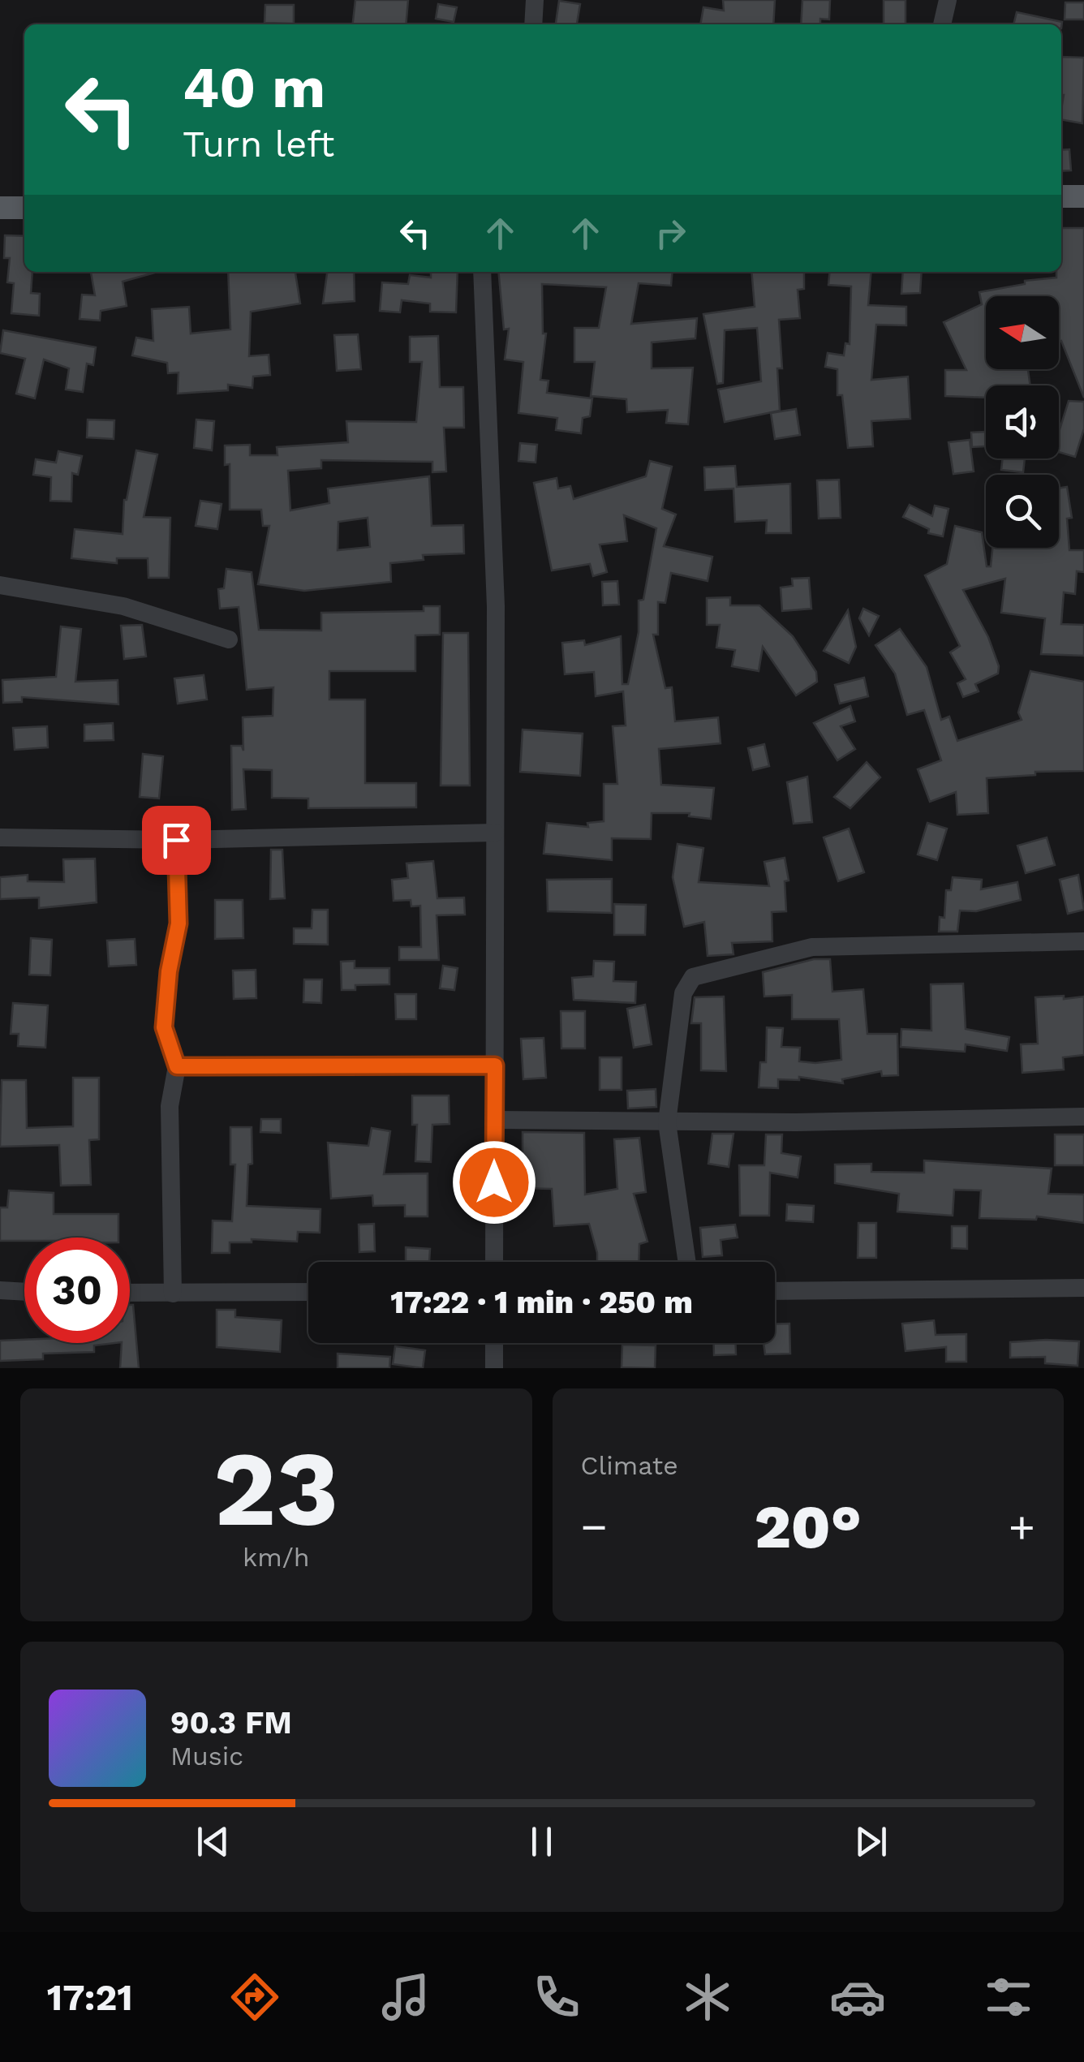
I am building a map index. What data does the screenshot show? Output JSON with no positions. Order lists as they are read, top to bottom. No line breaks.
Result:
{"north":"left","page":{"turn":["40 m","Turn left"],"limit":"30","trip":"17:22 · 1 min · 250 m","tile":[["23","km/h"],"Climate"],"heat":["−","20°","+"],"song":["90.3 FM","Music"],"tabs":"17:21"}}
